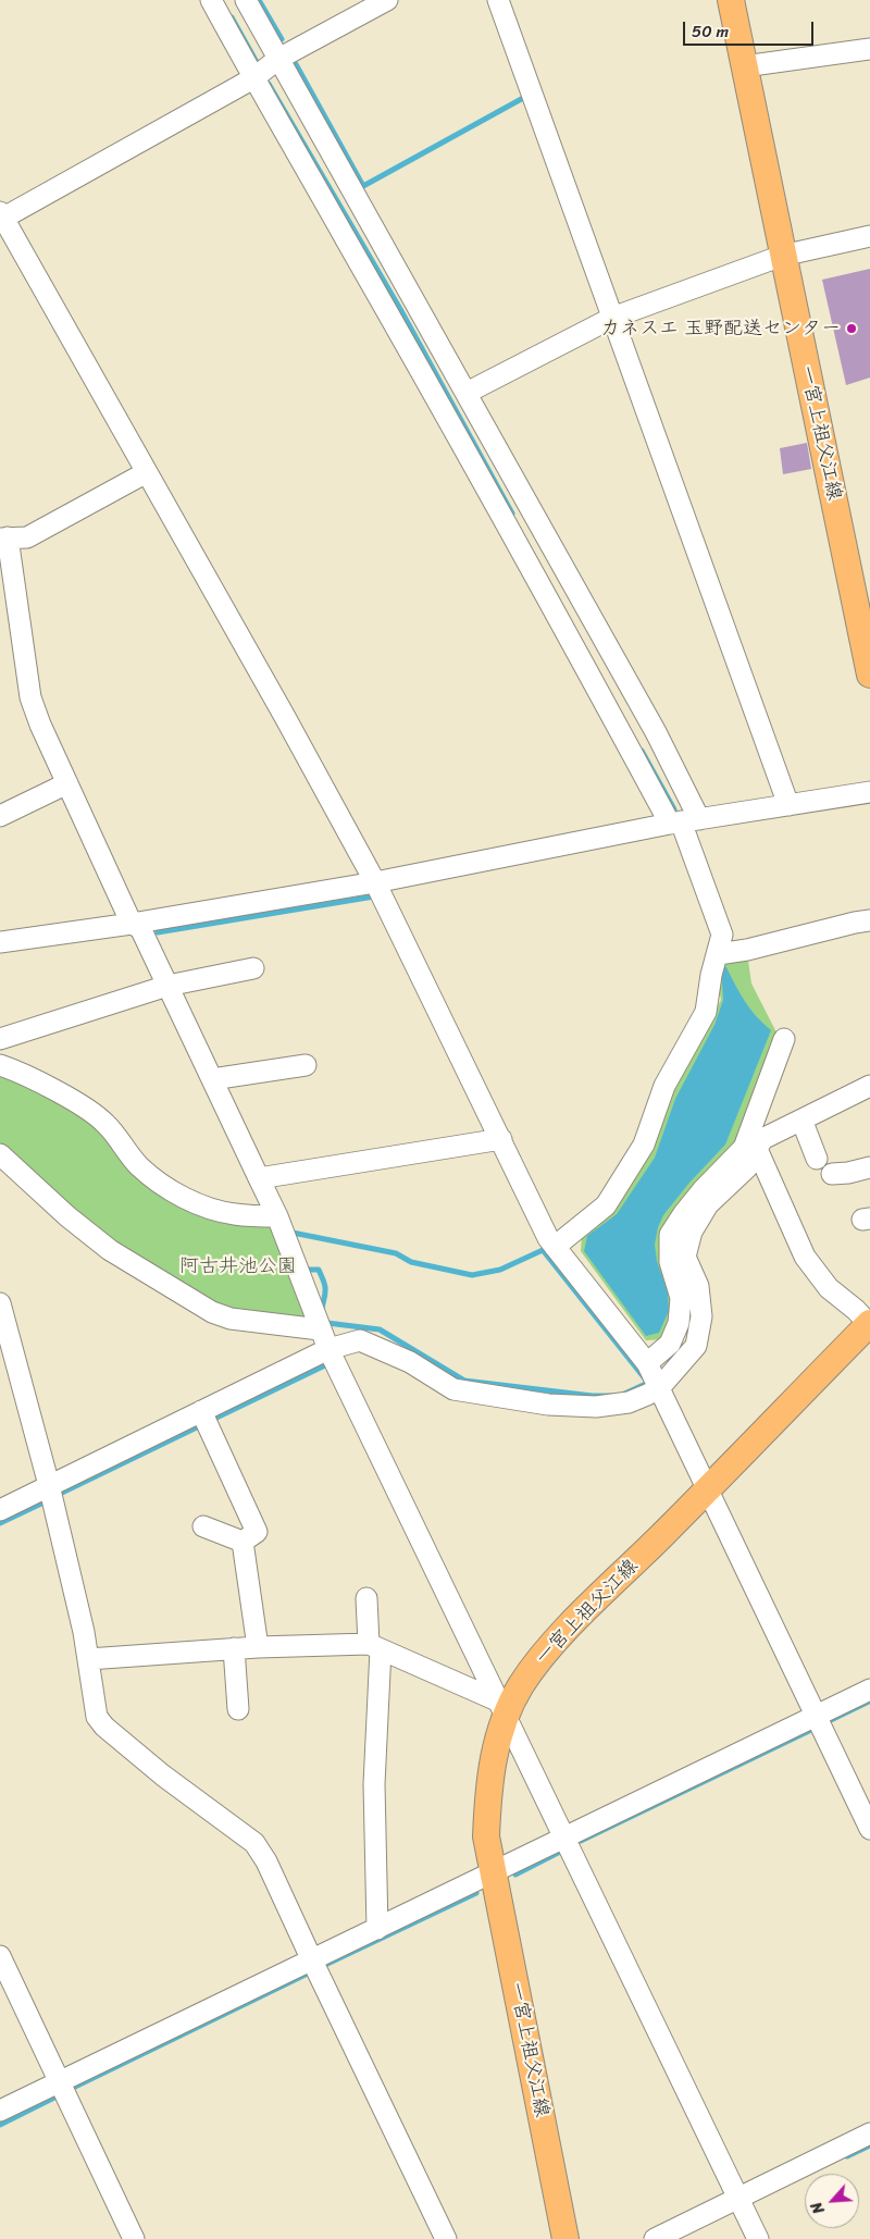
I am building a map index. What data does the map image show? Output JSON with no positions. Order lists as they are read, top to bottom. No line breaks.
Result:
{"streets":{"main road":["一宮上祖父江線"]},"parks":["阿古井池公園"],"places":["カネスエ 玉野配送センター"],"scale_bar":"50 m","north":"bottom left"}
